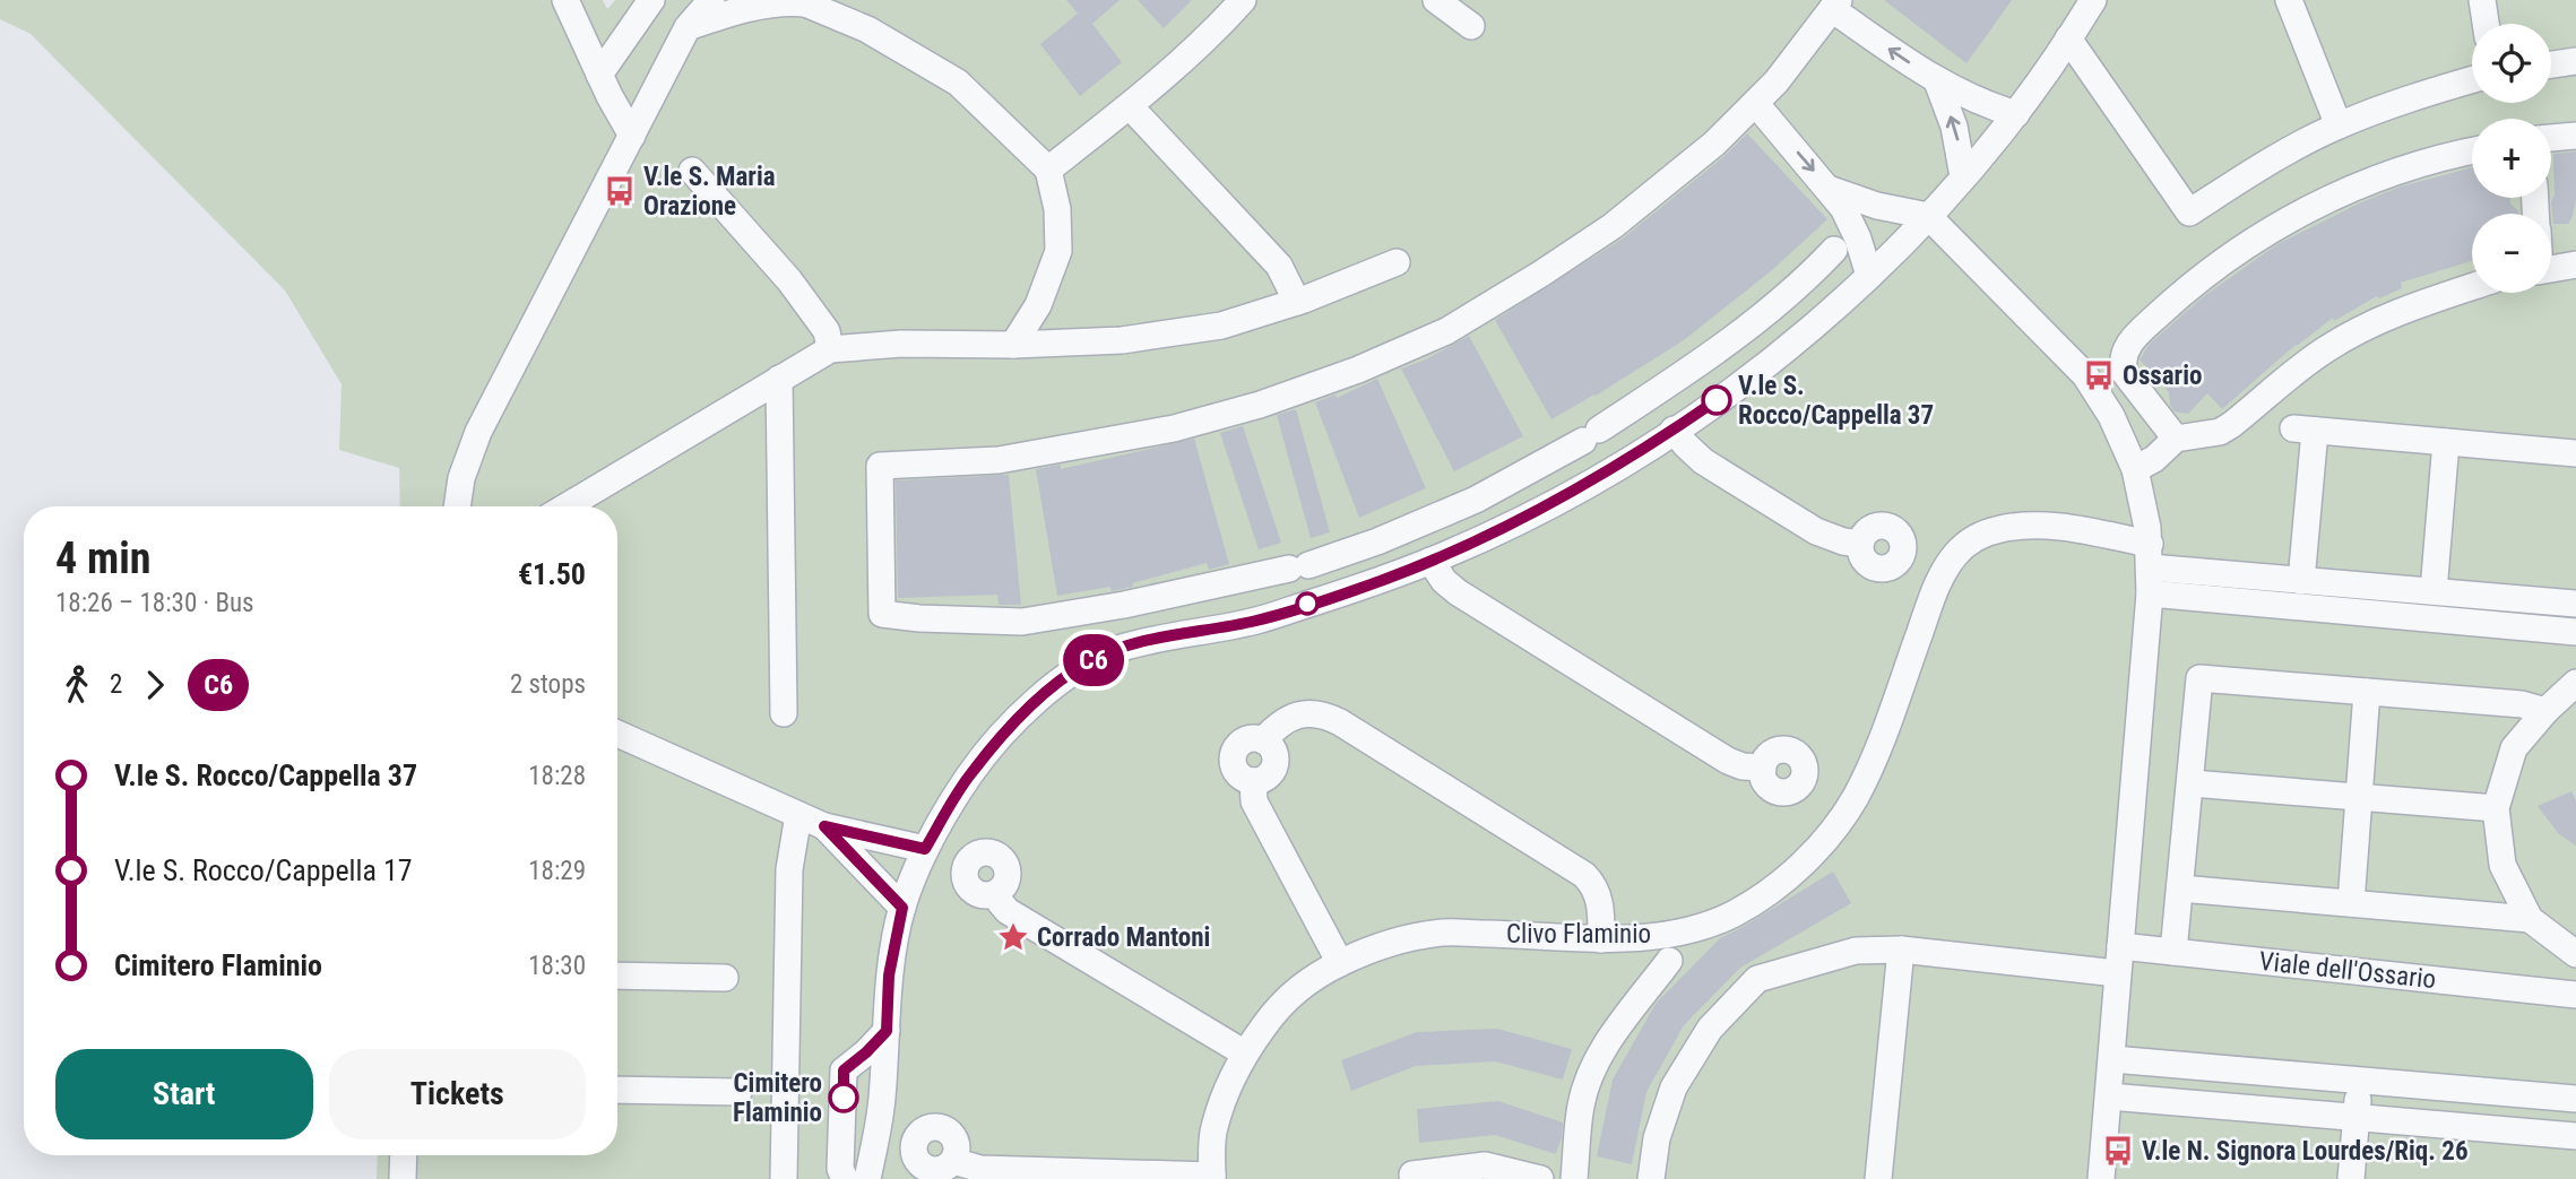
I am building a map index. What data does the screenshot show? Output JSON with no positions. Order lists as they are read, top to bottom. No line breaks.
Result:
{"streets":{"lane":["Clivo Flaminio","Viale dell'Ossario"]},"places":{"bus stop":["V.le S. Maria Orazione","Ossario","V.le N. Signora Lourdes/Riq. 26"],"other":["V.le S. Rocco/Cappella 37","Cimitero Flaminio"],"place":["Corrado Mantoni"]},"lines":["bus line C6"],"page":{"on_map":"C6","map_buttons":["+","−"],"heading":["4 min","18:26 – 18:30 · Bus","€1.50"],"legs":["2","C6","2 stops"],"list":[{"name":"V.le S. Rocco/Cappella 37","value":"18:28"},{"name":"V.le S. Rocco/Cappella 17","value":"18:29"},{"name":"Cimitero Flaminio","value":"18:30"}],"buttons":["Start","Tickets"]}}
